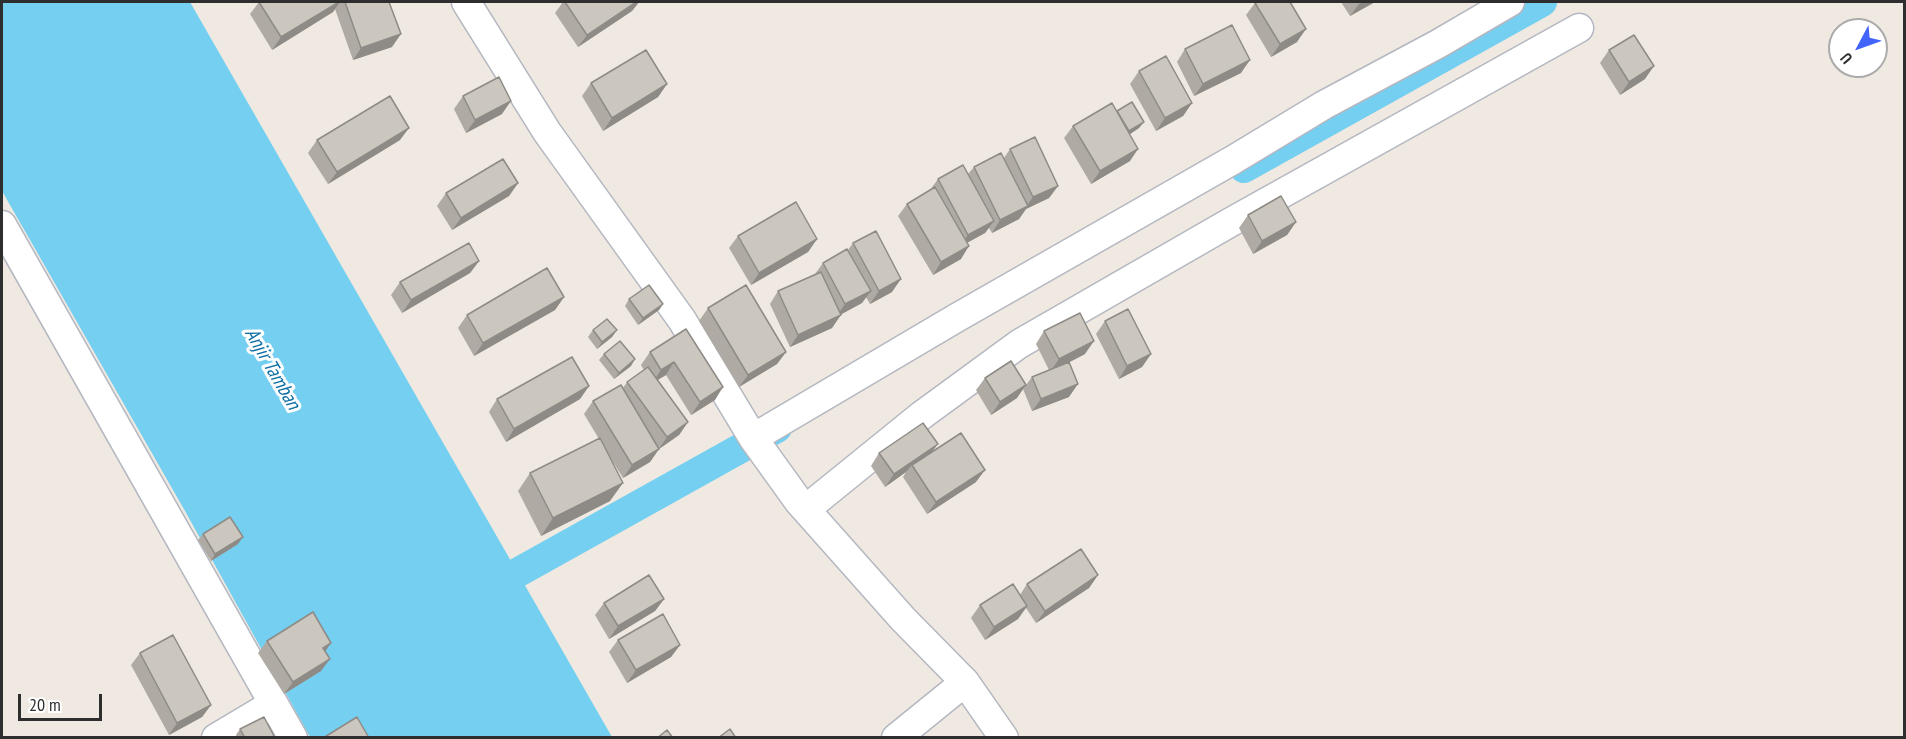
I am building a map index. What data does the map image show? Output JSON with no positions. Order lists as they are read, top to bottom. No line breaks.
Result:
{"water":["Anjir Tamban"],"scale_bar":"20 m","north":"bottom left"}
